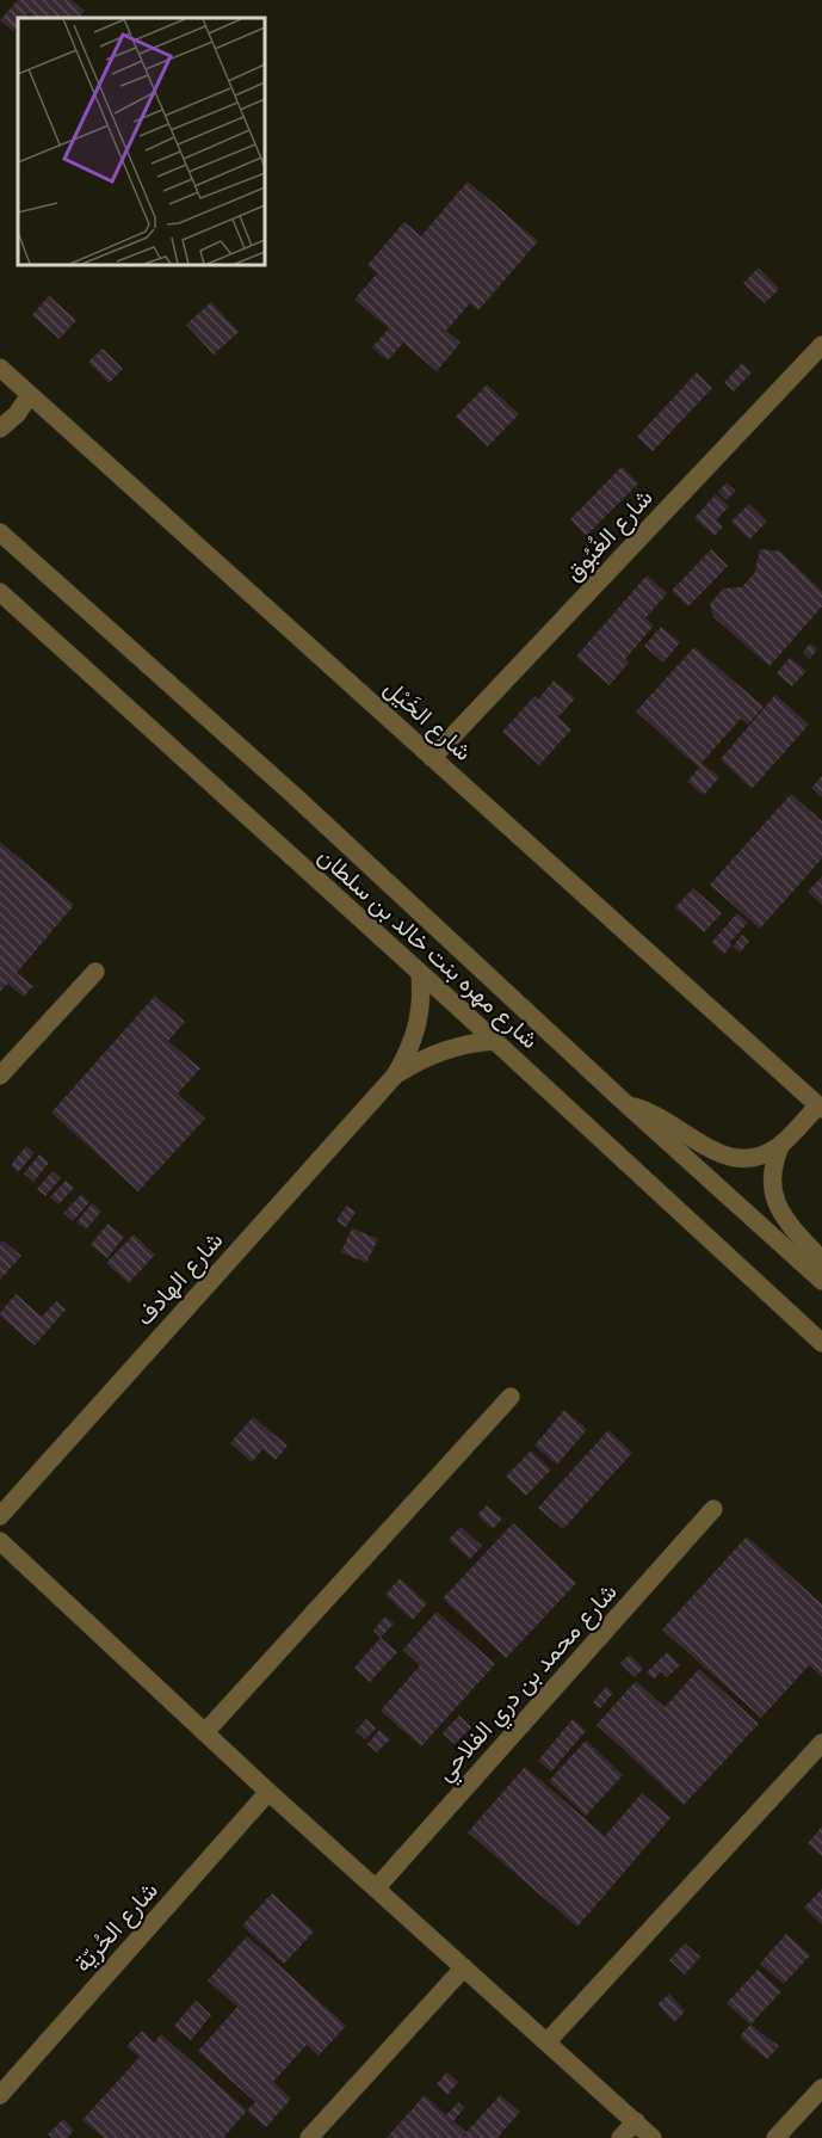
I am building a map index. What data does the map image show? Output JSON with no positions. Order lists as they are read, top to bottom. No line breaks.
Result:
{"streets":{"street":["شارع الغُبُوق","شارع الخَيْل","شارع مهره بنت خالد بن سلطان","شارع الهادف","شارع محمد بن دري الفلاحي","شارع الحُريّة"]},"crossings":[["شارع الغُبُوق","شارع الخَيْل"],["شارع مهره بنت خالد بن سلطان","شارع الهادف"]]}
